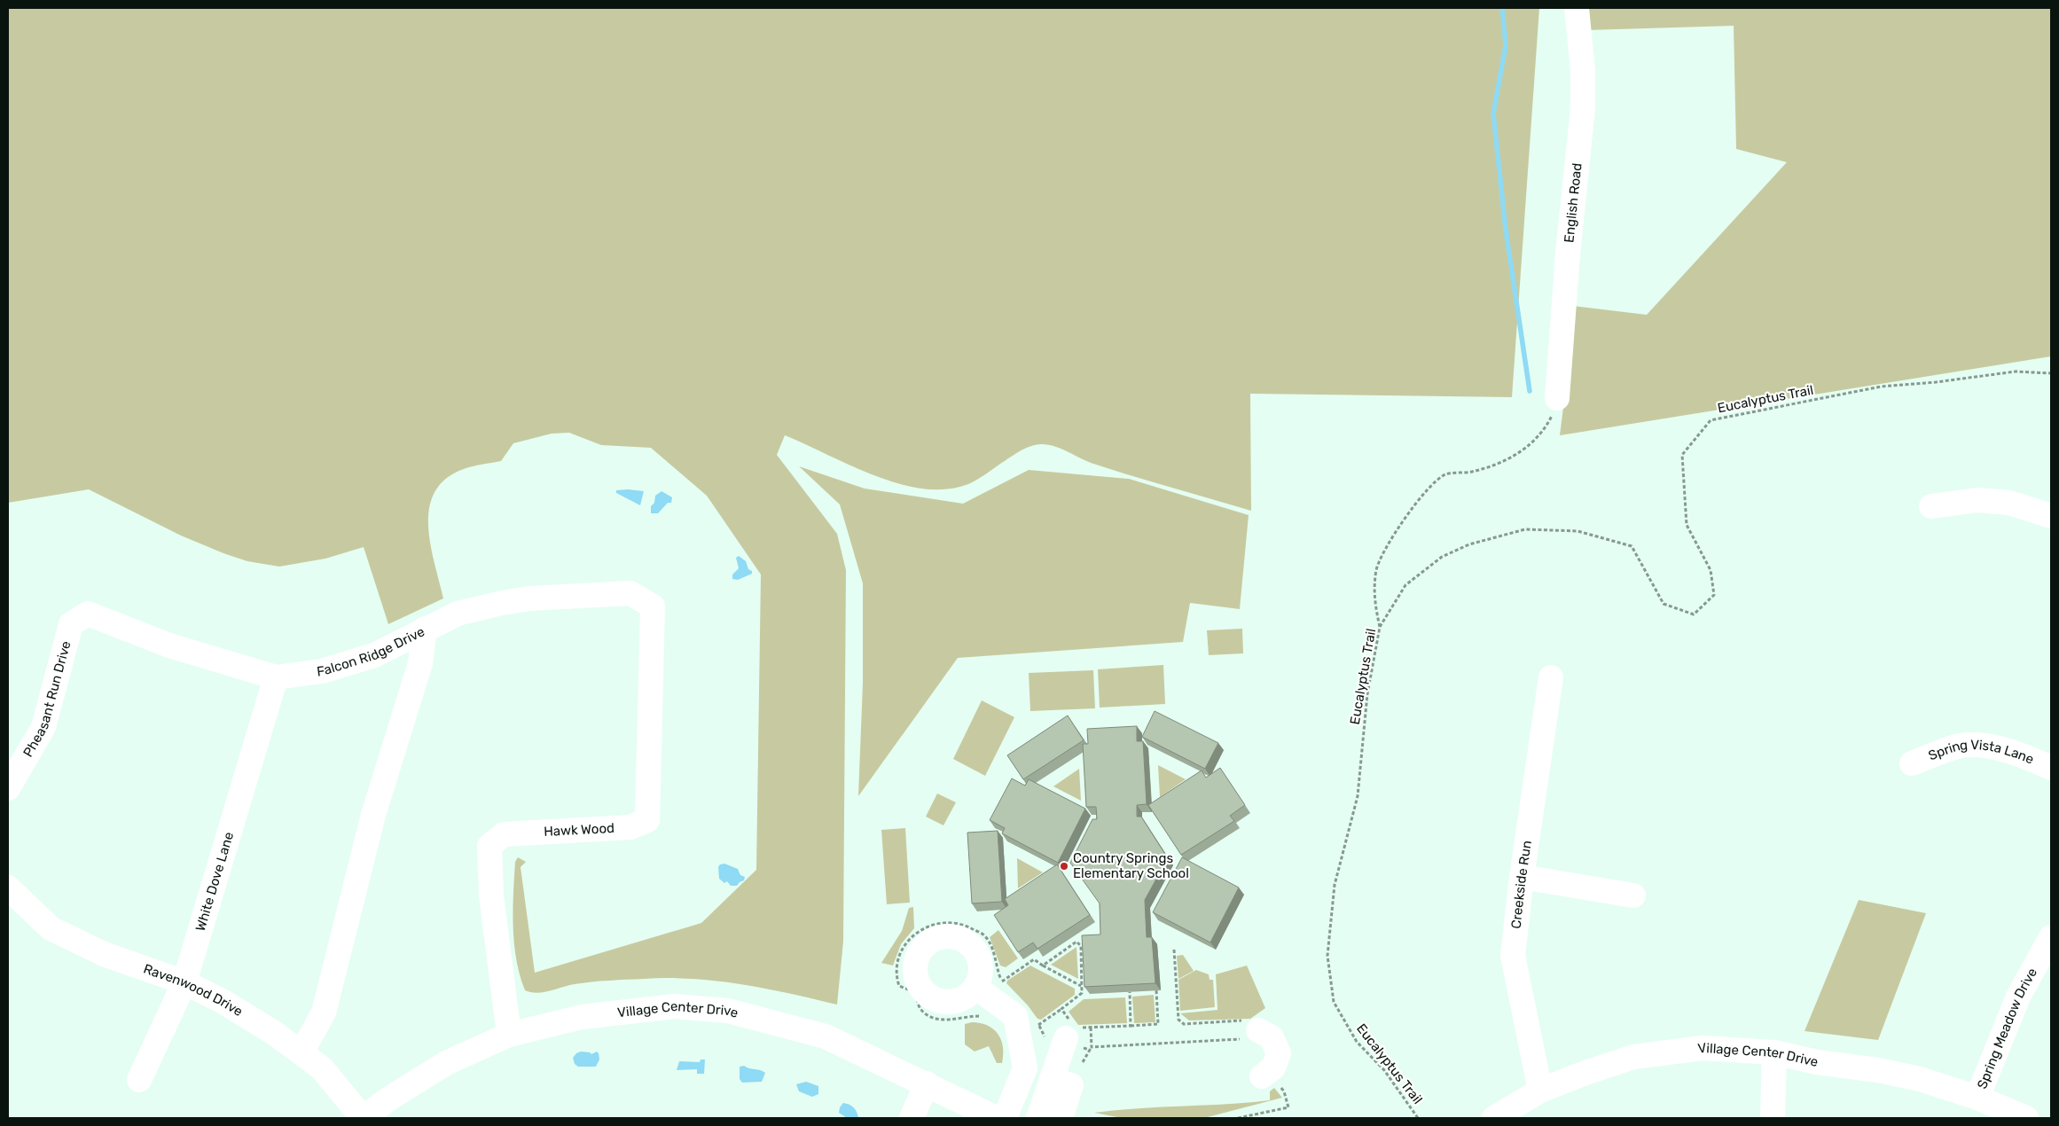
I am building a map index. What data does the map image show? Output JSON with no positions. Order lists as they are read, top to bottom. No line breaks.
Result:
{"streets":{"street":["English Road","Falcon Ridge Drive","Pheasant Run Drive","Spring Vista Lane","Hawk Wood","White Dove Lane","Creekside Run","Ravenwood Drive","Village Center Drive","Spring Meadow Drive"],"path":["Eucalyptus Trail"]},"crossings":[["Falcon Ridge Drive","Pheasant Run Drive"],["Falcon Ridge Drive","Hawk Wood"],["Falcon Ridge Drive","White Dove Lane"],["Hawk Wood","Village Center Drive"],["White Dove Lane","Ravenwood Drive"],["Creekside Run","Village Center Drive"],["Ravenwood Drive","Village Center Drive"],["Village Center Drive","Spring Meadow Drive"]],"places":["Country Springs Elementary School"]}
